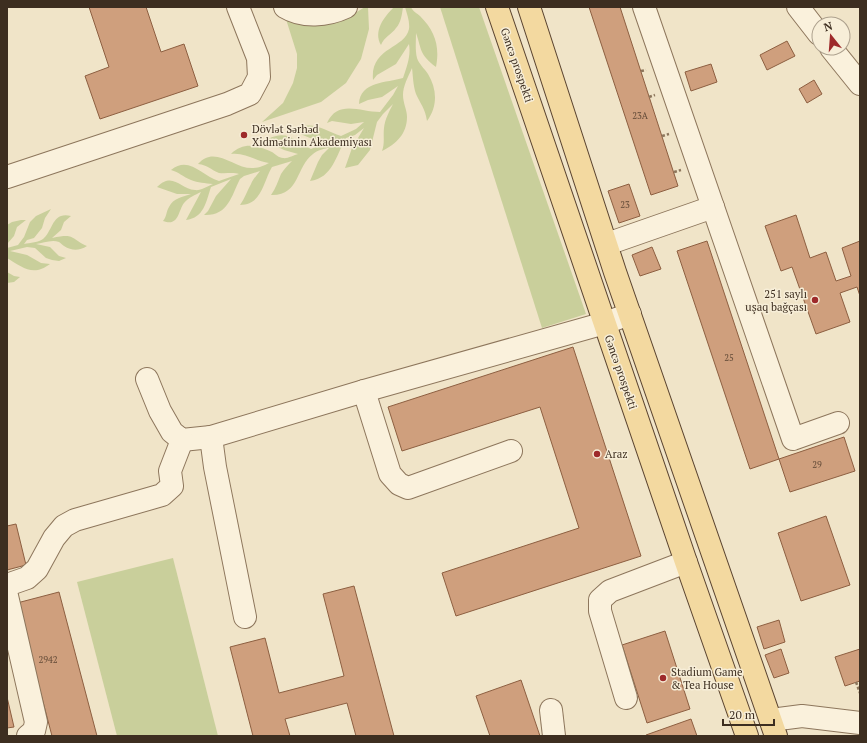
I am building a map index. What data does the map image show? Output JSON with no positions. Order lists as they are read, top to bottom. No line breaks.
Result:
{"streets":{"main road":["Gəncə prospekti"]},"places":["Dövlət Sərhəd Xidmətinin Akademiyası","251 saylı uşaq bağçası","Araz","Stadium Game & Tea House"],"house_numbers":["23A","23","25","29","2942"],"scale_bar":"20 m","north":"top"}
